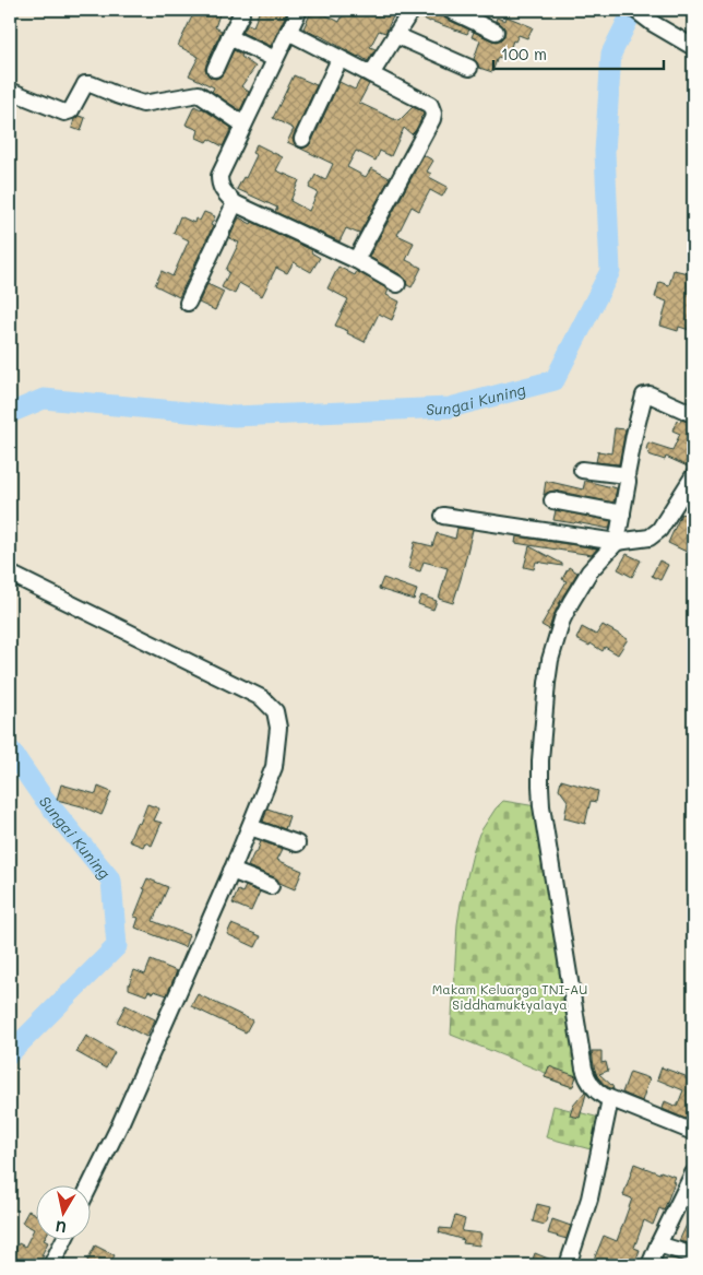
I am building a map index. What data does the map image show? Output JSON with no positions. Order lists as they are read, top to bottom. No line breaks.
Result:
{"water":["Sungai Kuning"],"parks":["Makam Keluarga TNI-AU Siddhamuktyalaya"],"scale_bar":"100 m","north":"bottom"}
